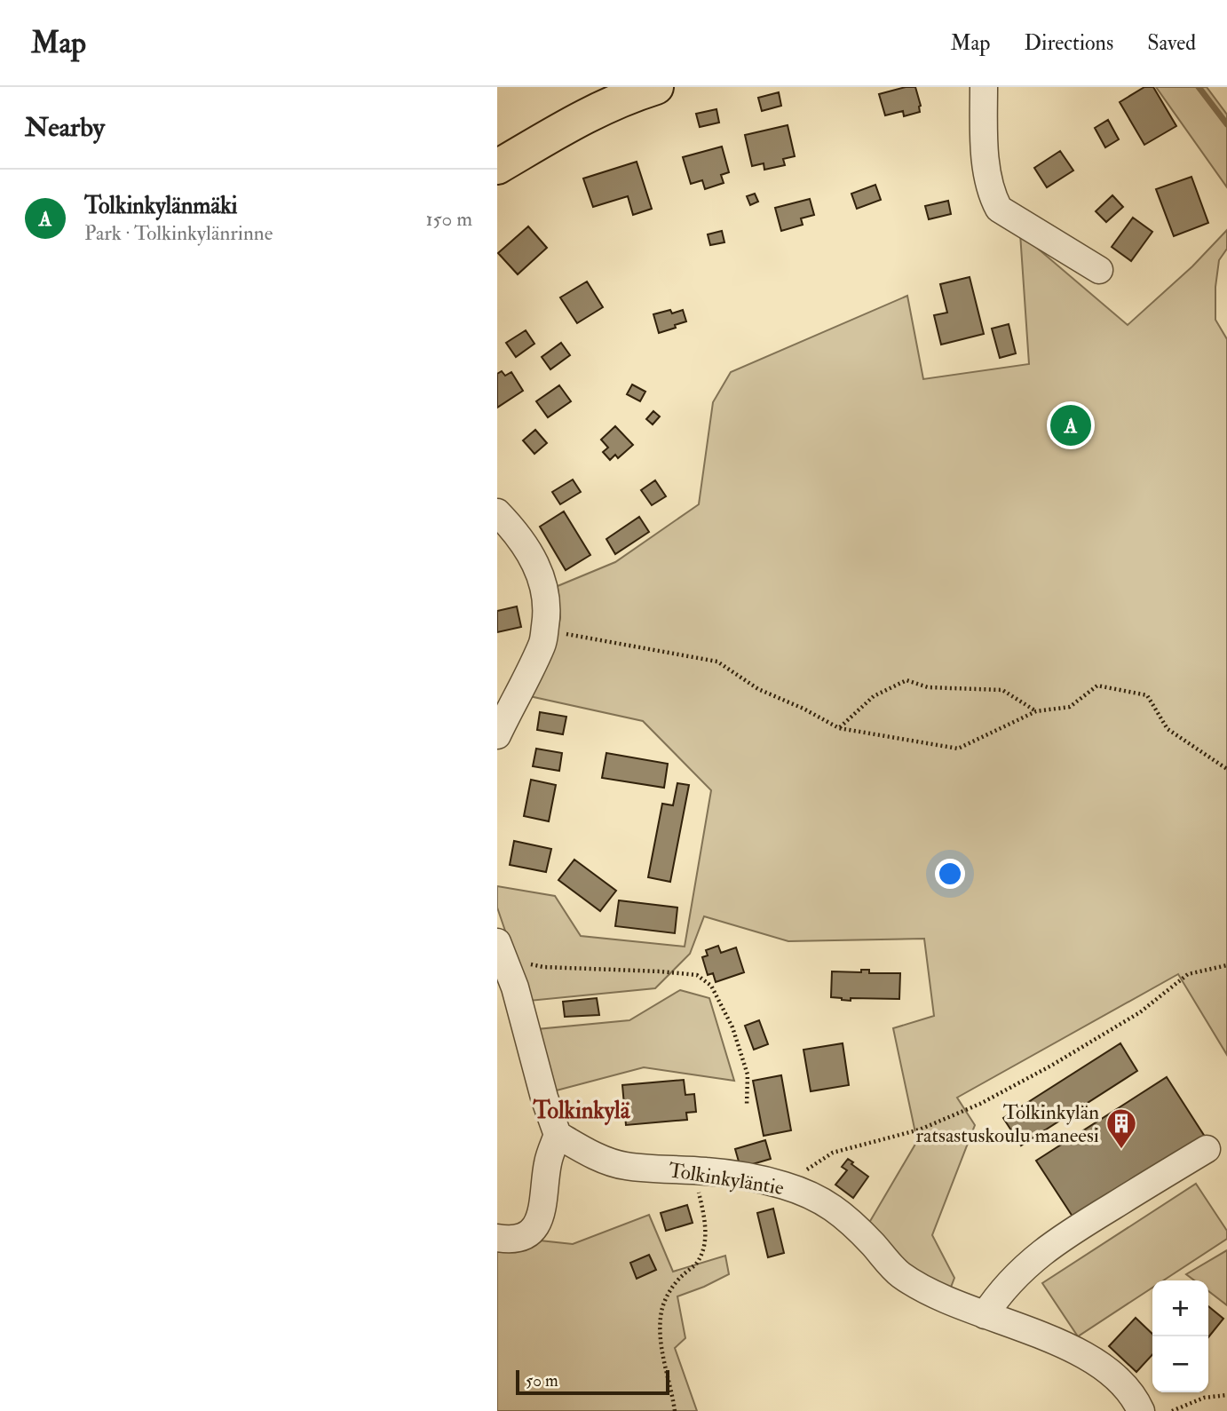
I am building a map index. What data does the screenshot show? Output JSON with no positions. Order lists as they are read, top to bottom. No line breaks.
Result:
{"streets":{"street":["Tolkinkyläntie"]},"districts":["Tolkinkylä"],"places":{"building":["Tolkinkylän ratsastuskoulu maneesi"]},"scale_bar":"50 m","page":{"header":"Map","nav":["Map","Directions","Saved"],"heading":"Nearby","list":[{"mark":"A","name":"Tolkinkylänmäki","note":"Park · Tolkinkylänrinne","value":"150 m"}],"pins":"A","map_buttons":["+","−"],"scale":"50 m"}}
